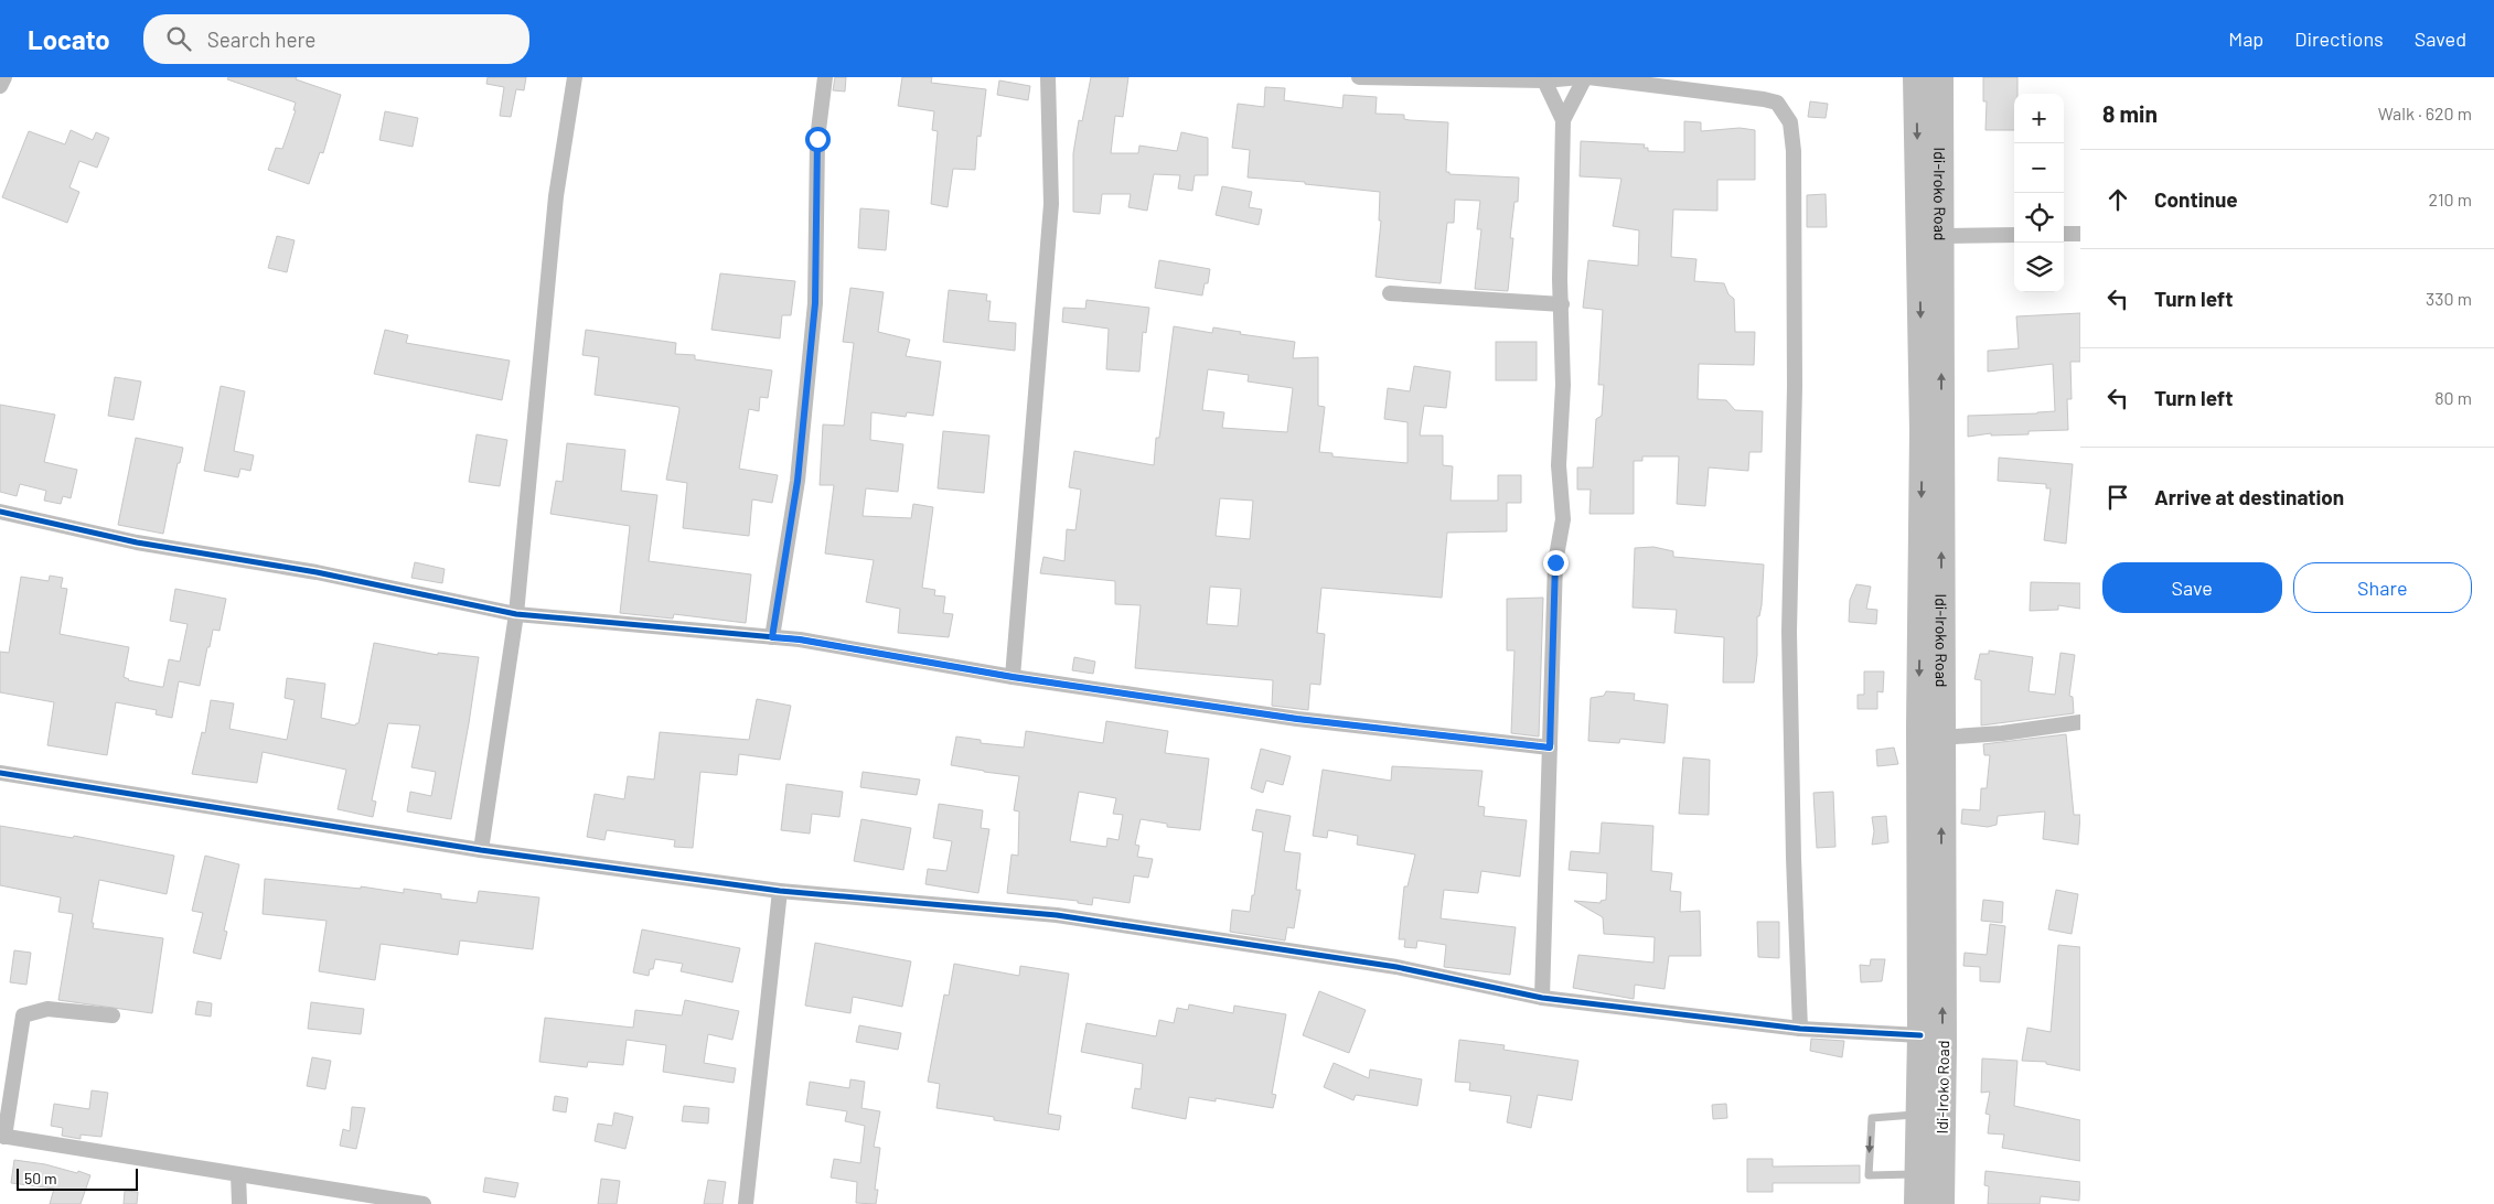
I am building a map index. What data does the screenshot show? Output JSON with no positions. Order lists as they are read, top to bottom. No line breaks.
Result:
{"streets":{"highway":["Idi-Iroko Road"]},"scale_bar":"50 m","page":{"header":"Locato","search":"Search here","nav":["Map","Directions","Saved"],"heading":["8 min","Walk · 620 m"],"map_buttons":["+","−"],"list":[["Continue","210 m"],["Turn left","330 m"],["Turn left","80 m"],"Arrive at destination"],"buttons":["Save","Share"],"scale":"50 m"}}
